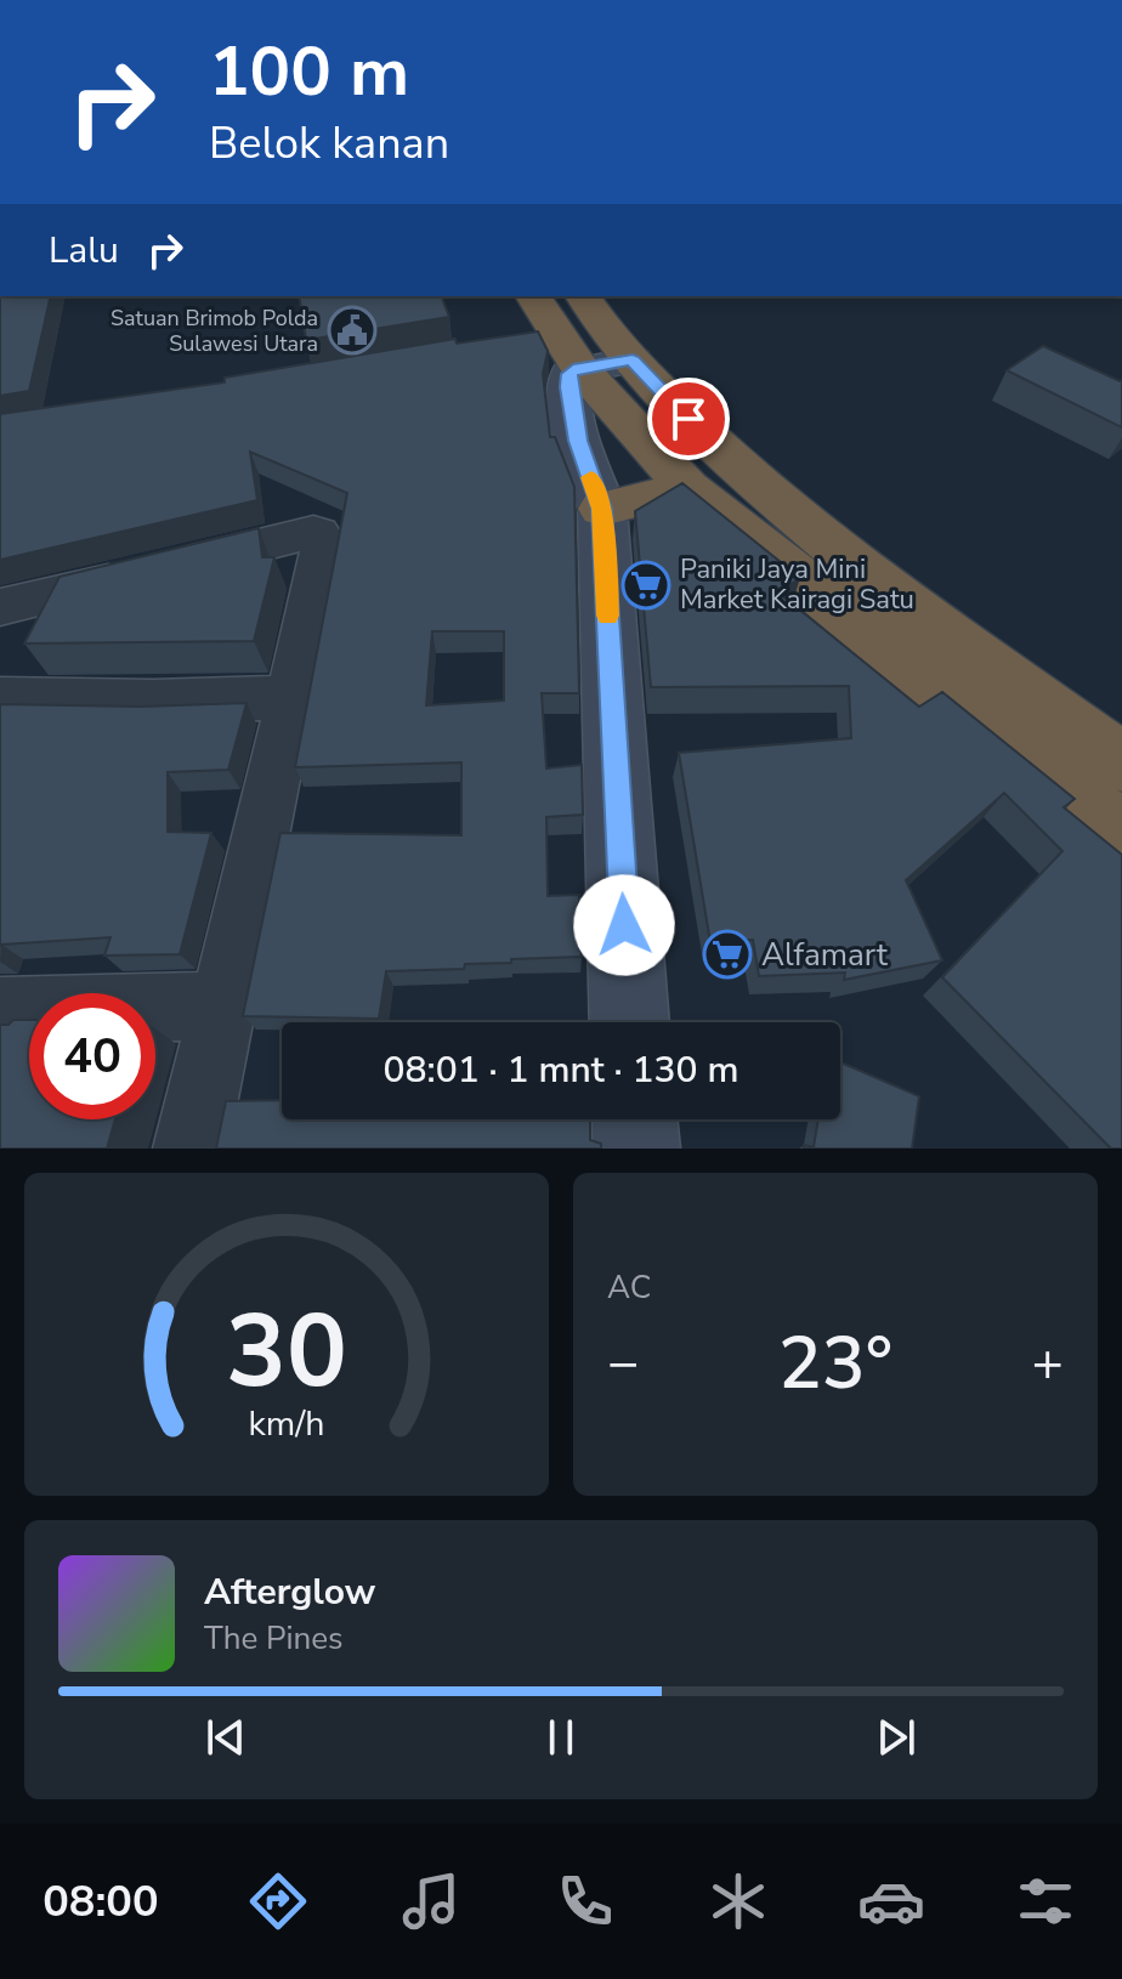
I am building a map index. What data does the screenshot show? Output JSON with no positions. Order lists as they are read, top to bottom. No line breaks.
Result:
{"places":{"public building":["Satuan Brimob Polda Sulawesi Utara"],"supermarket":["Paniki Jaya Mini Market Kairagi Satu","Alfamart"]},"page":{"turn":["100 m","Belok kanan"],"then":"Lalu","limit":"40","trip":"08:01 · 1 mnt · 130 m","tile":"AC","heat":["−","23°","+"],"song":["Afterglow","The Pines"],"tabs":"08:00","gauge":["30","km/h"]}}
